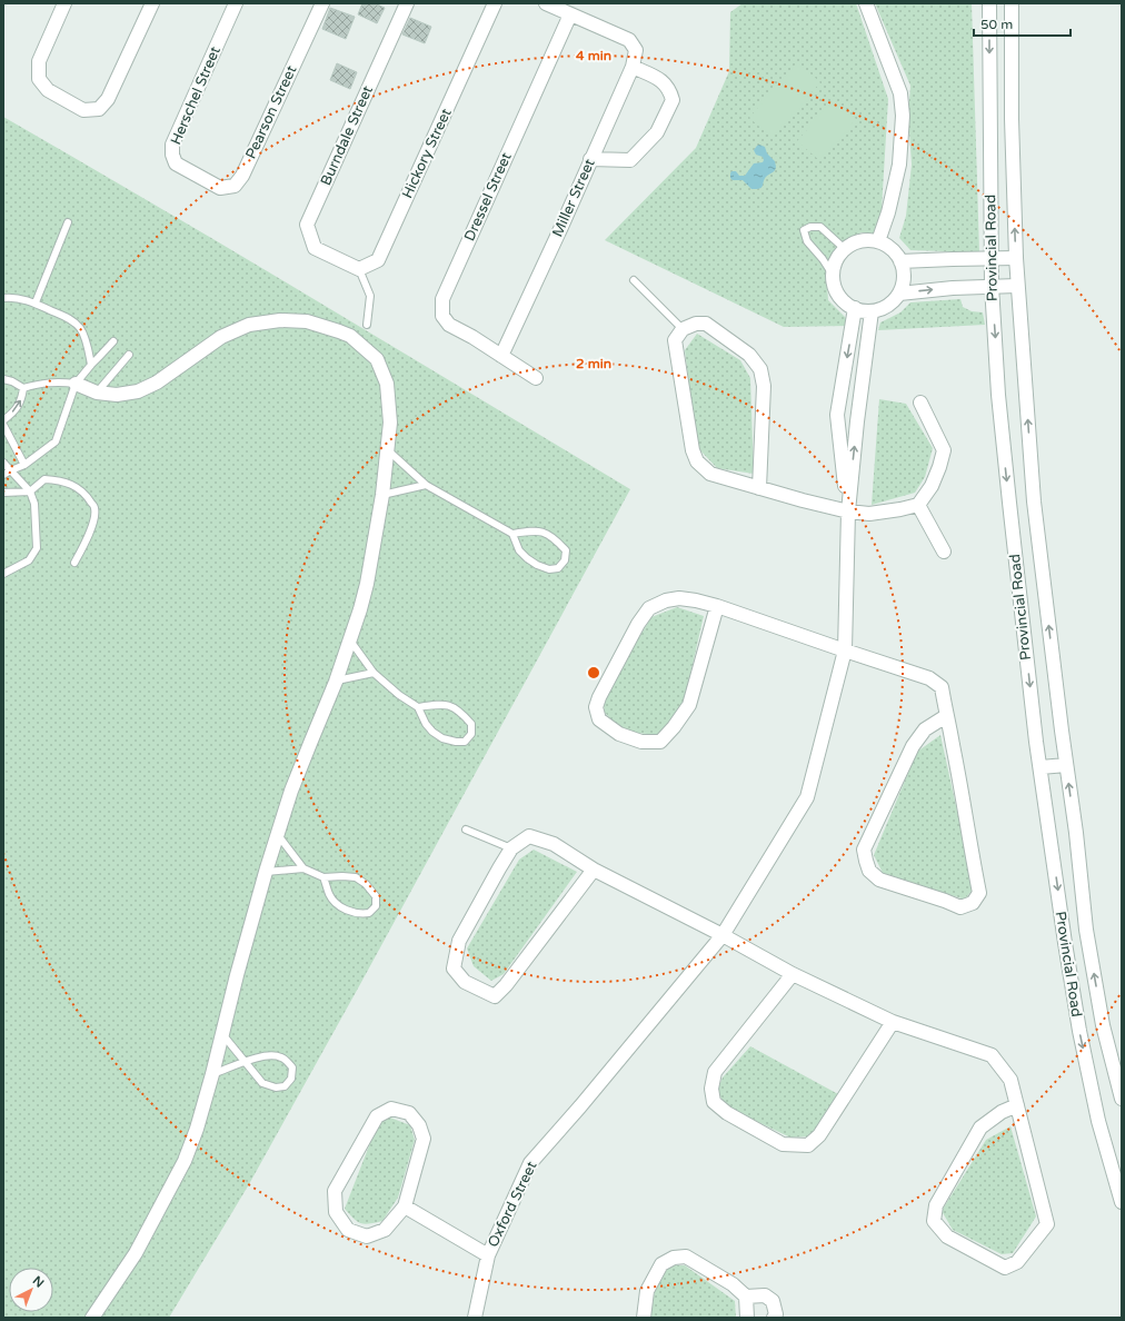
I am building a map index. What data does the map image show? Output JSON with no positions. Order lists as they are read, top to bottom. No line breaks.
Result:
{"streets":{"street":["Herschel Street","Pearson Street","Burndale Street","Hickory Street","Dressel Street","Miller Street","Provincial Road","Oxford Street"]},"crossings":[["Herschel Street","Pearson Street"],["Burndale Street","Hickory Street"],["Dressel Street","Miller Street"]],"scale_bar":"50 m","north":"top right","rings":["4 min","2 min"]}
